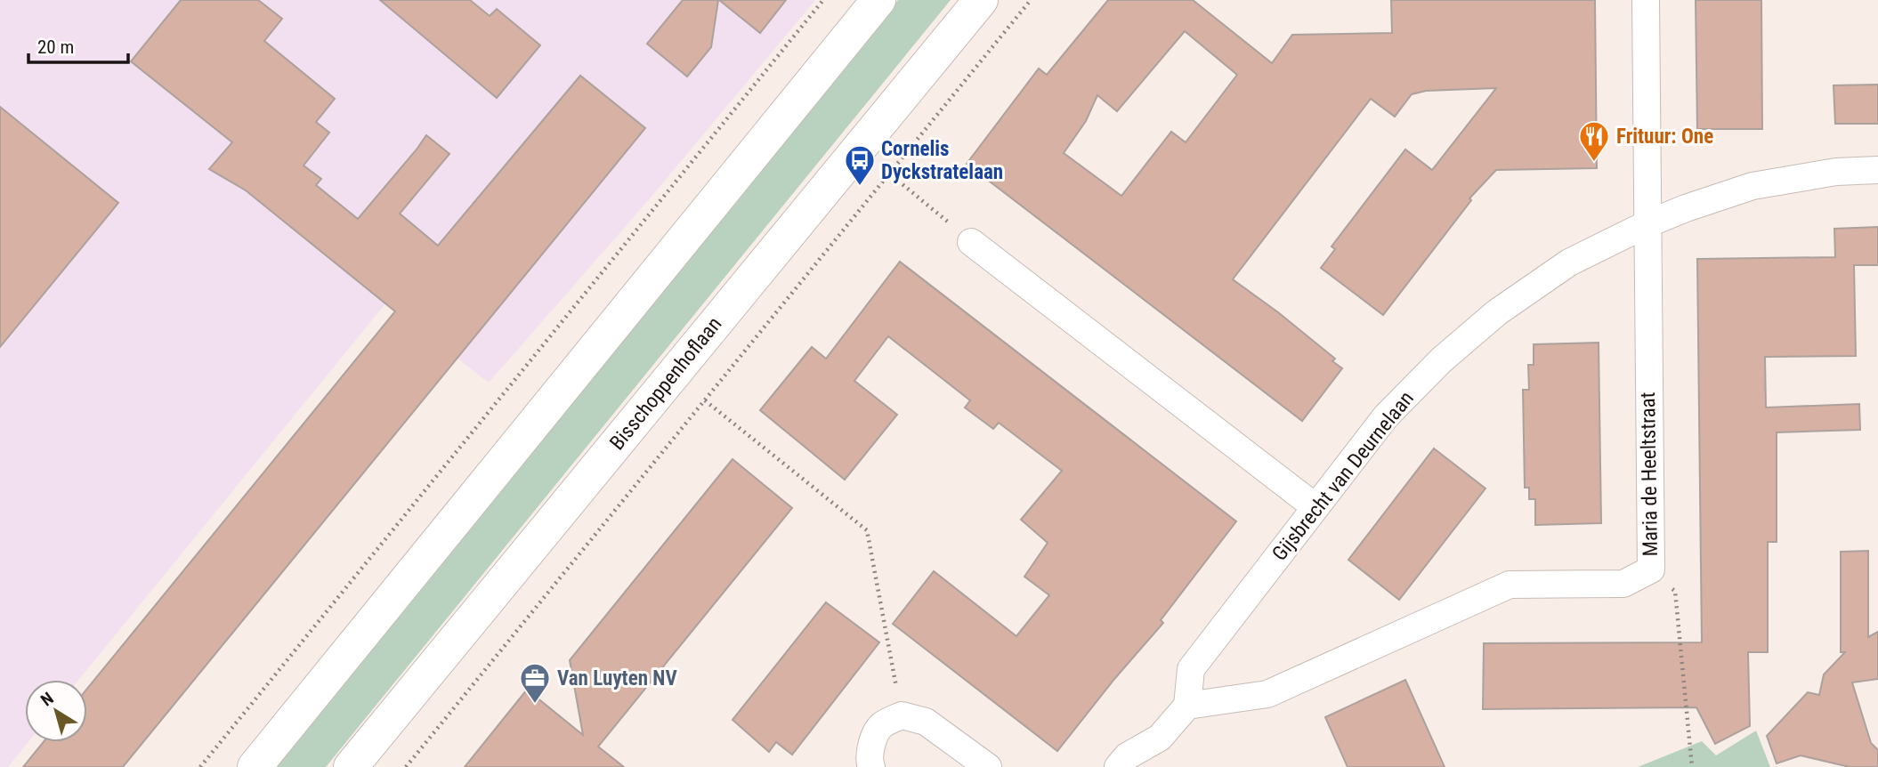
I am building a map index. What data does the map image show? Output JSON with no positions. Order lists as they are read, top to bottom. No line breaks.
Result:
{"streets":{"main road":["Bisschoppenhoflaan"],"street":["Maria de Heeltstraat","Gijsbrecht van Deurnelaan"]},"crossings":[["Maria de Heeltstraat","Gijsbrecht van Deurnelaan"]],"places":{"restaurant":["Frituur: One"],"bus stop":["Cornelis Dyckstratelaan"],"office":["Van Luyten NV"]},"scale_bar":"20 m","north":"top left"}
